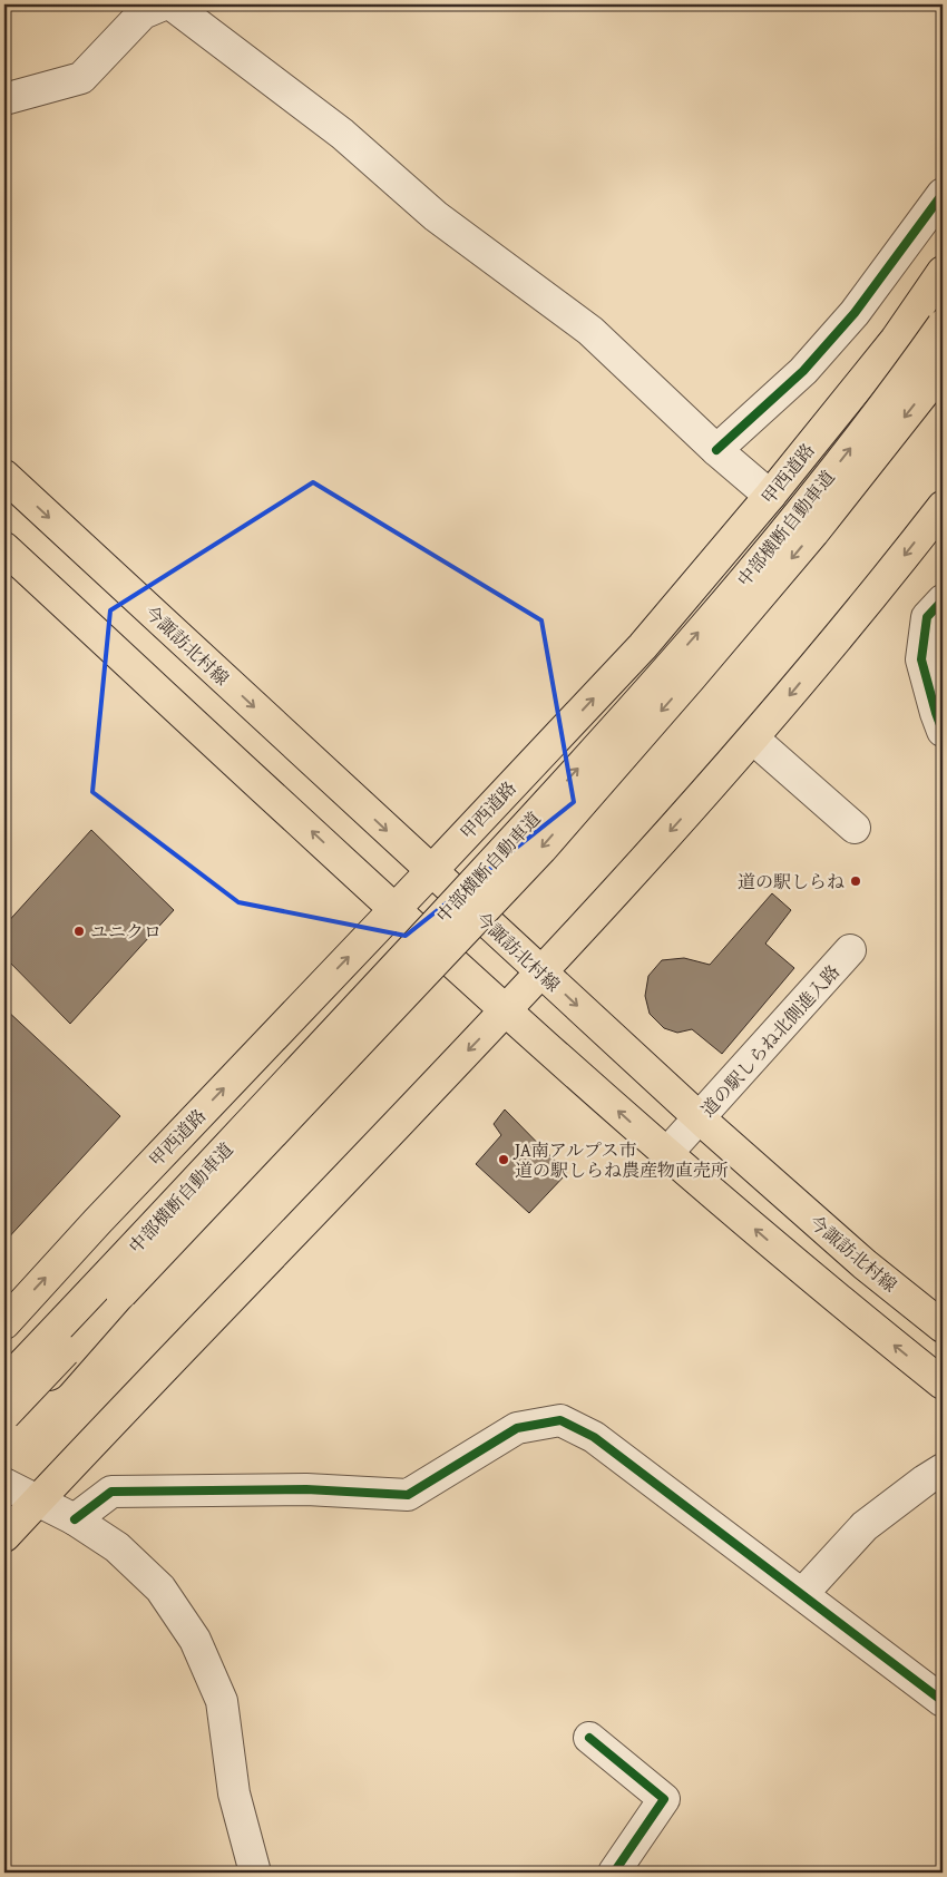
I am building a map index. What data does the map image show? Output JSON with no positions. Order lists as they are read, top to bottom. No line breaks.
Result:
{"streets":{"main road":["甲西道路","中部横断自動車道","今諏訪北村線"],"street":["道の駅しらね北側進入路"]},"crossings":[["甲西道路","今諏訪北村線"],["今諏訪北村線","道の駅しらね北側進入路"]],"places":["道の駅しらね","ユニクロ","JA南アルプス市 道の駅しらね農産物直売所"]}
